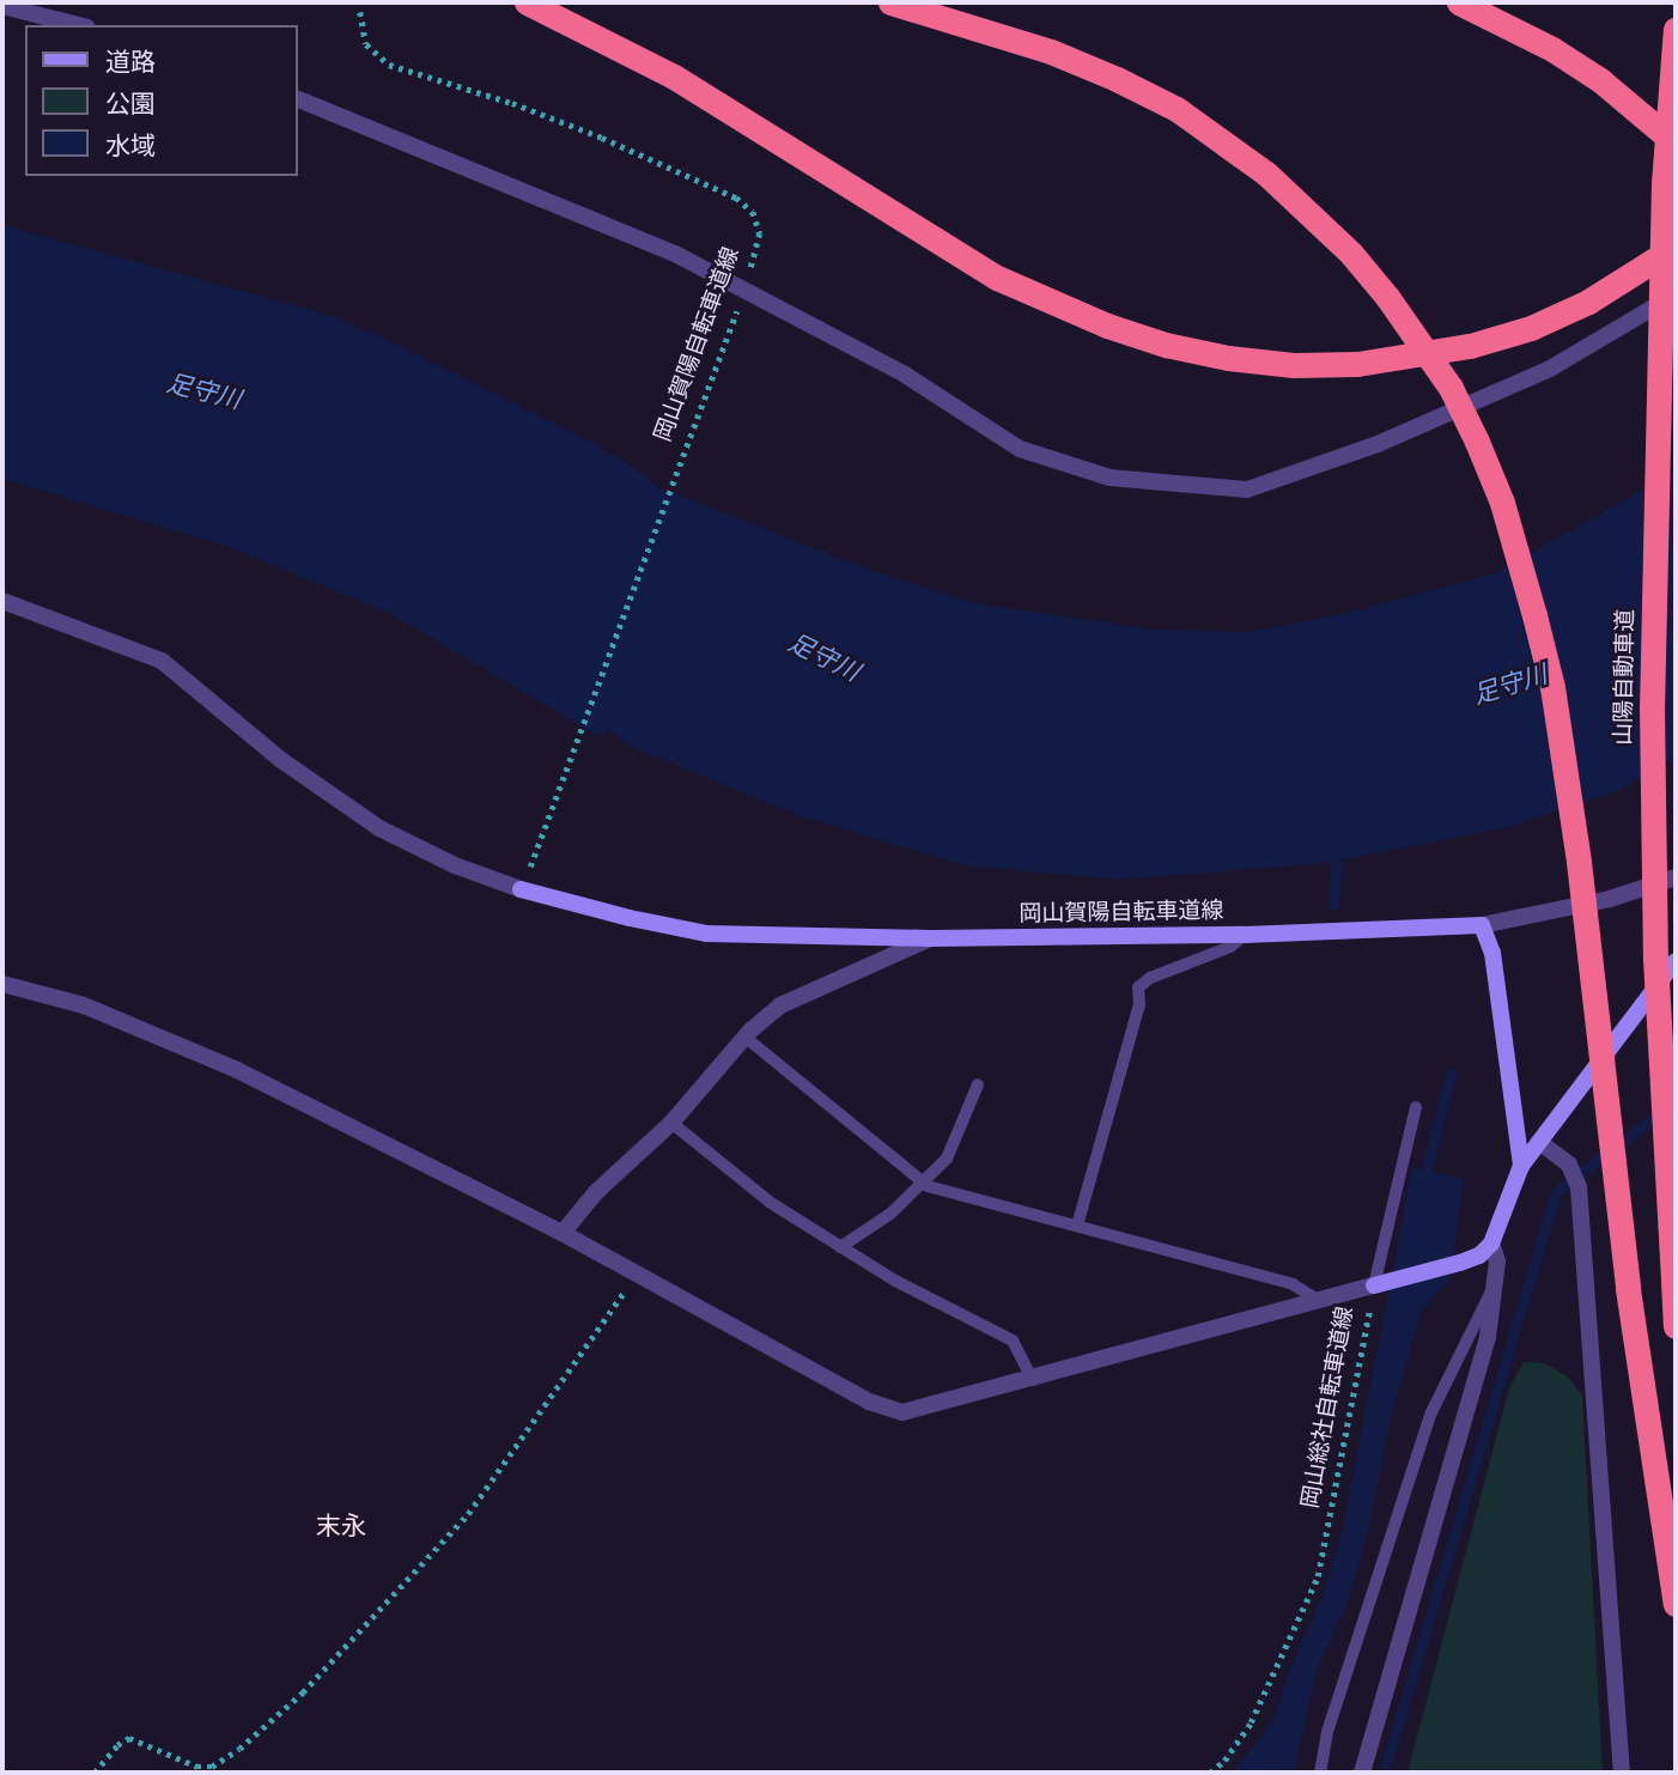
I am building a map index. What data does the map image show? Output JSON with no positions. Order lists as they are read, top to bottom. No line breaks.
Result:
{"streets":{"highway":["山陽自動車道"],"main road":["岡山賀陽自転車道線"],"path":["岡山総社自転車道線"]},"districts":["末永"],"water":["足守川"],"legend":["道路","公園","水域"]}
